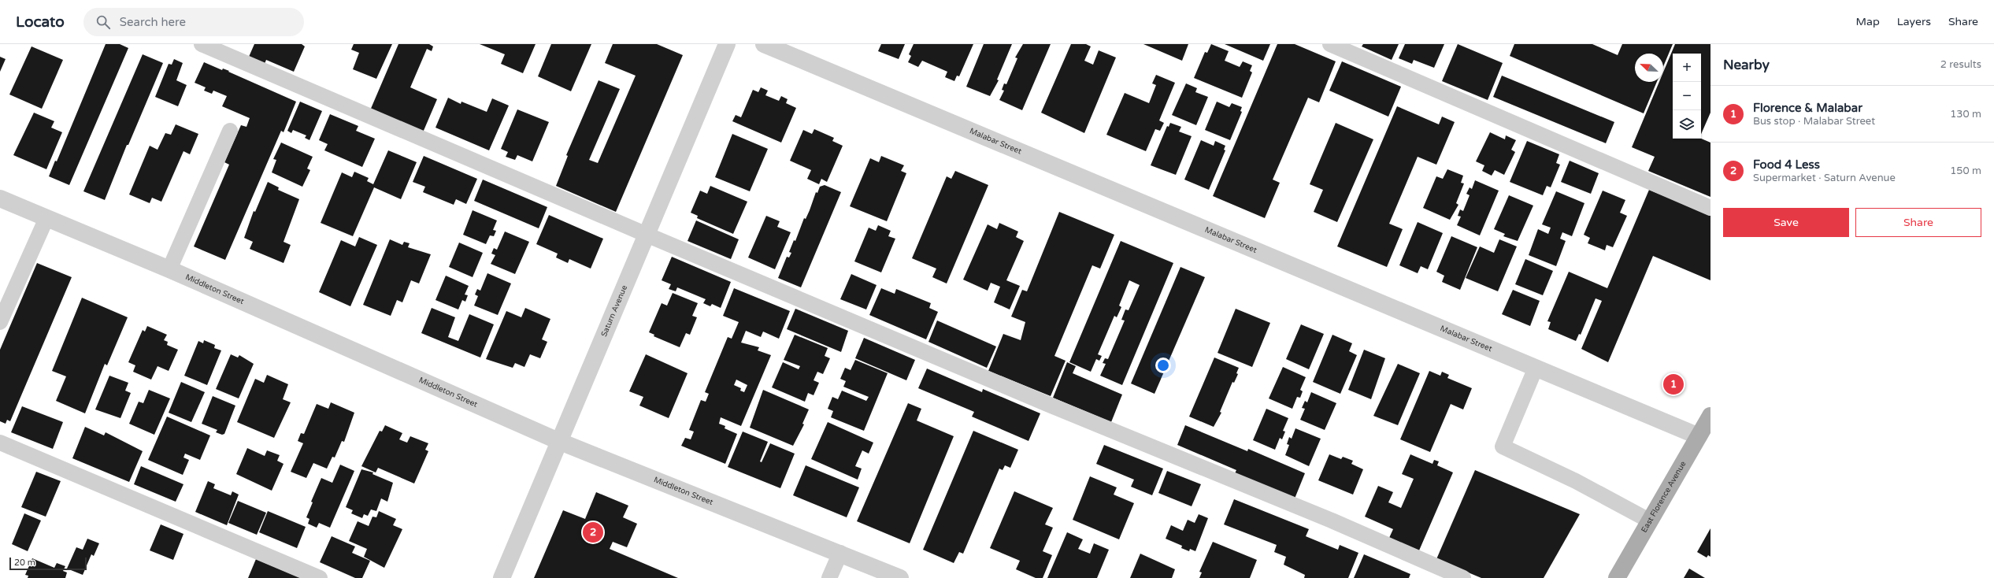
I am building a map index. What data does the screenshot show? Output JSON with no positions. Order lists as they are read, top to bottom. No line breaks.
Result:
{"streets":{"main road":["East Florence Avenue"],"street":["Malabar Street","Middleton Street","Saturn Avenue"]},"crossings":[["Malabar Street","East Florence Avenue"],["Middleton Street","Saturn Avenue"]],"scale_bar":"20 m","north":"top left","page":{"header":"Locato","search":"Search here","nav":["Map","Layers","Share"],"heading":["Nearby","2 results"],"map_buttons":["+","−"],"list":[{"mark":"1","name":"Florence & Malabar","note":"Bus stop · Malabar Street","value":"130 m"},{"mark":"2","name":"Food 4 Less","note":"Supermarket · Saturn Avenue","value":"150 m"}],"buttons":["Save","Share"],"pins":["1","2"],"scale":"20 m"}}
